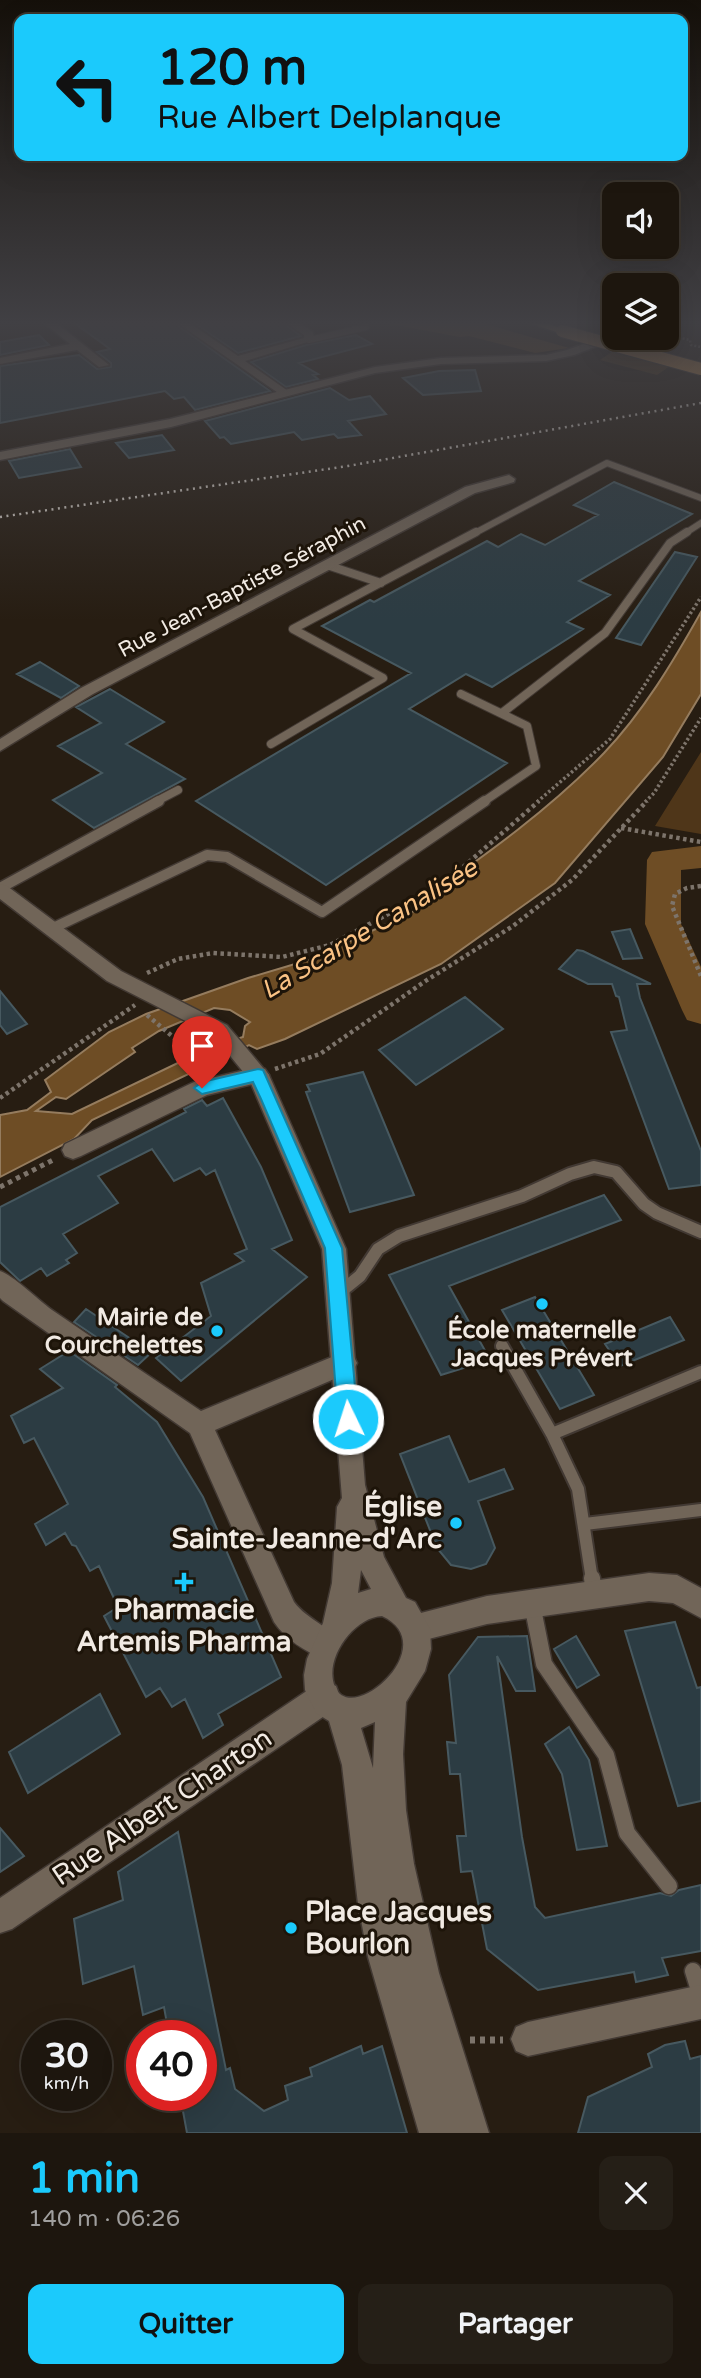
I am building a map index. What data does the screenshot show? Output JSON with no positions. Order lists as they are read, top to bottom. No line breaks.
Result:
{"streets":{"street":["Rue Jean-Baptiste Séraphin","Rue Albert Charton"]},"water":["La Scarpe Canalisée"],"places":{"other":["École maternelle Jacques Prévert","Mairie de Courchelettes","Église Sainte-Jeanne-d'Arc","Place Jacques Bourlon"],"health":["Pharmacie Artemis Pharma"]},"page":{"turn":["120 m","Rue Albert Delplanque"],"speed":"30 km/h","limit":"40","heading":["1 min","140 m · 06:26"],"buttons":["Quitter","Partager"]}}
